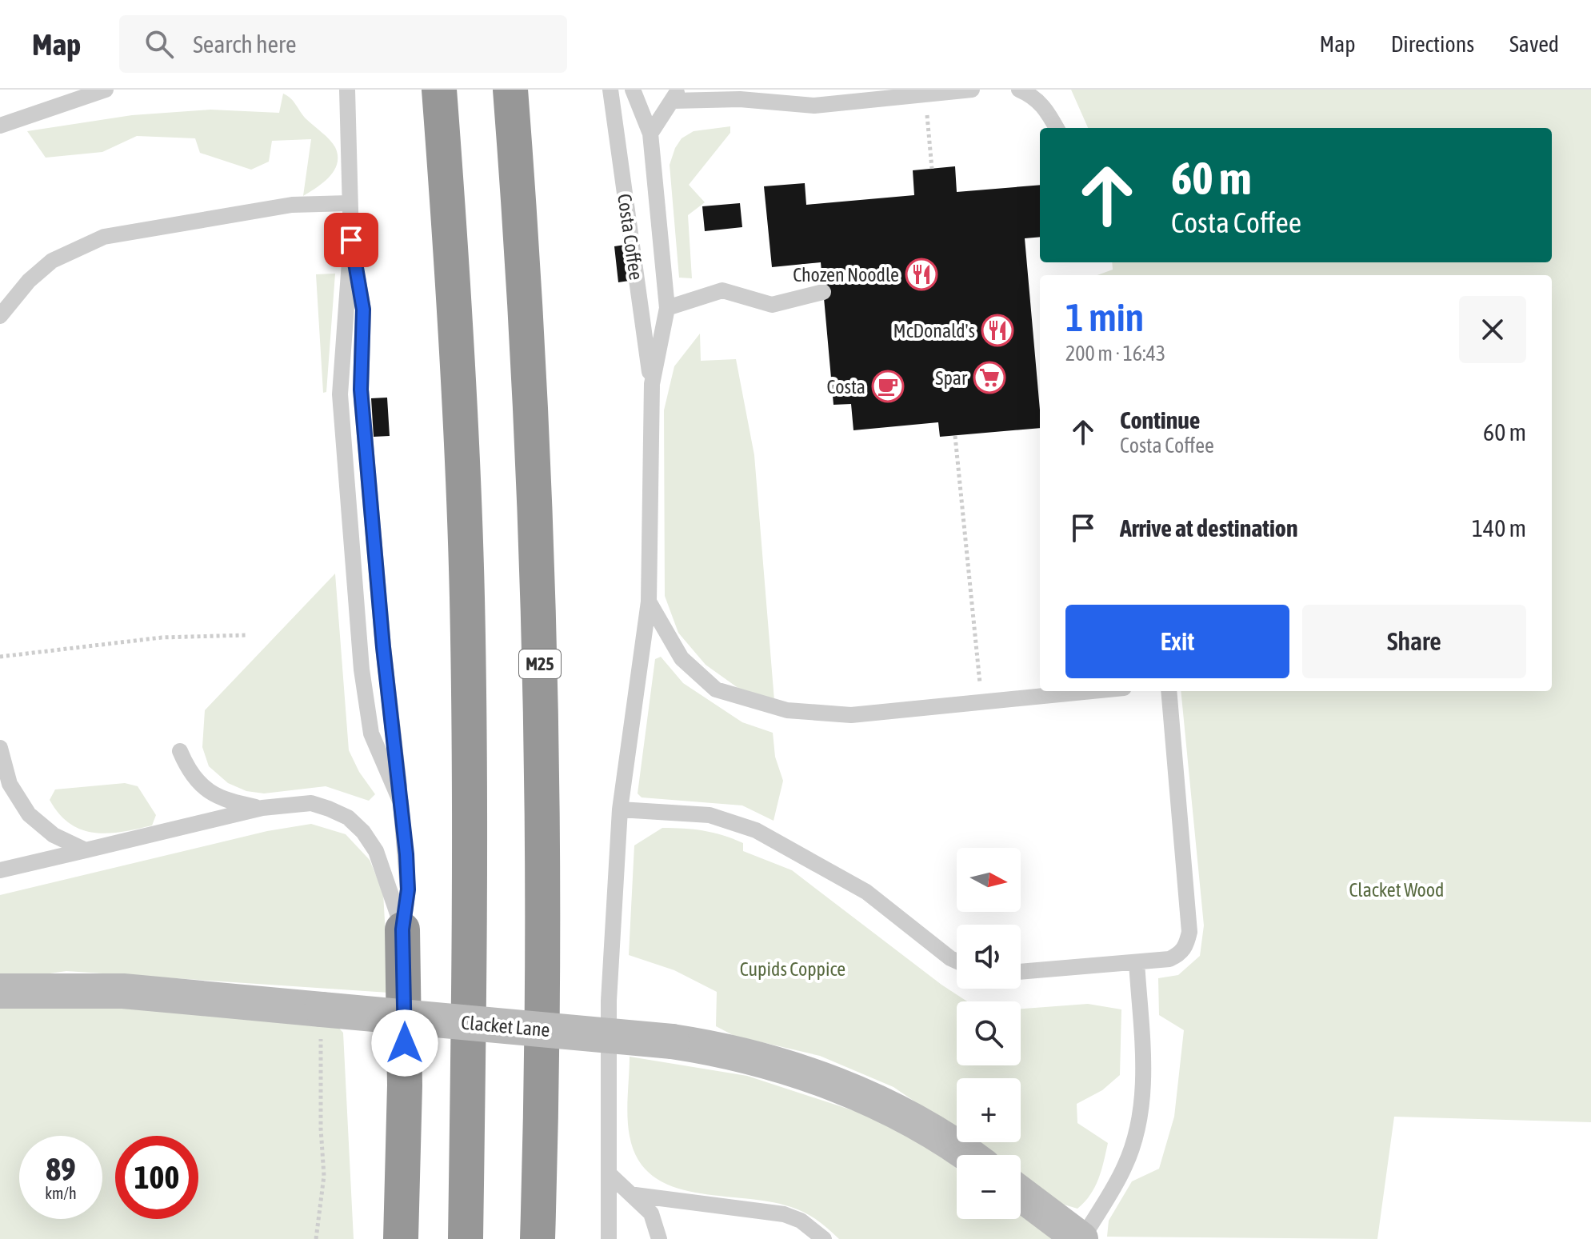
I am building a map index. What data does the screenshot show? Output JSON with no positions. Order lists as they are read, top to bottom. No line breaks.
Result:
{"streets":{"highway":["M25"],"street":["Clacket Lane"],"lane":["Costa Coffee"]},"parks":["Clacket Wood","Cupids Coppice"],"places":{"restaurant":["Chozen Noodle","McDonald's"],"supermarket":["Spar"],"cafe":["Costa"]},"north":"right","page":{"header":"Map","search":"Search here","nav":["Map","Directions","Saved"],"turn":["60 m","Costa Coffee"],"heading":["1 min","200 m · 16:43"],"list":[{"name":"Continue","note":"Costa Coffee","value":"60 m"},{"name":"Arrive at destination","value":"140 m"}],"buttons":["Exit","Share"],"map_buttons":["+","−"],"speed":"89 km/h","limit":"100"}}
